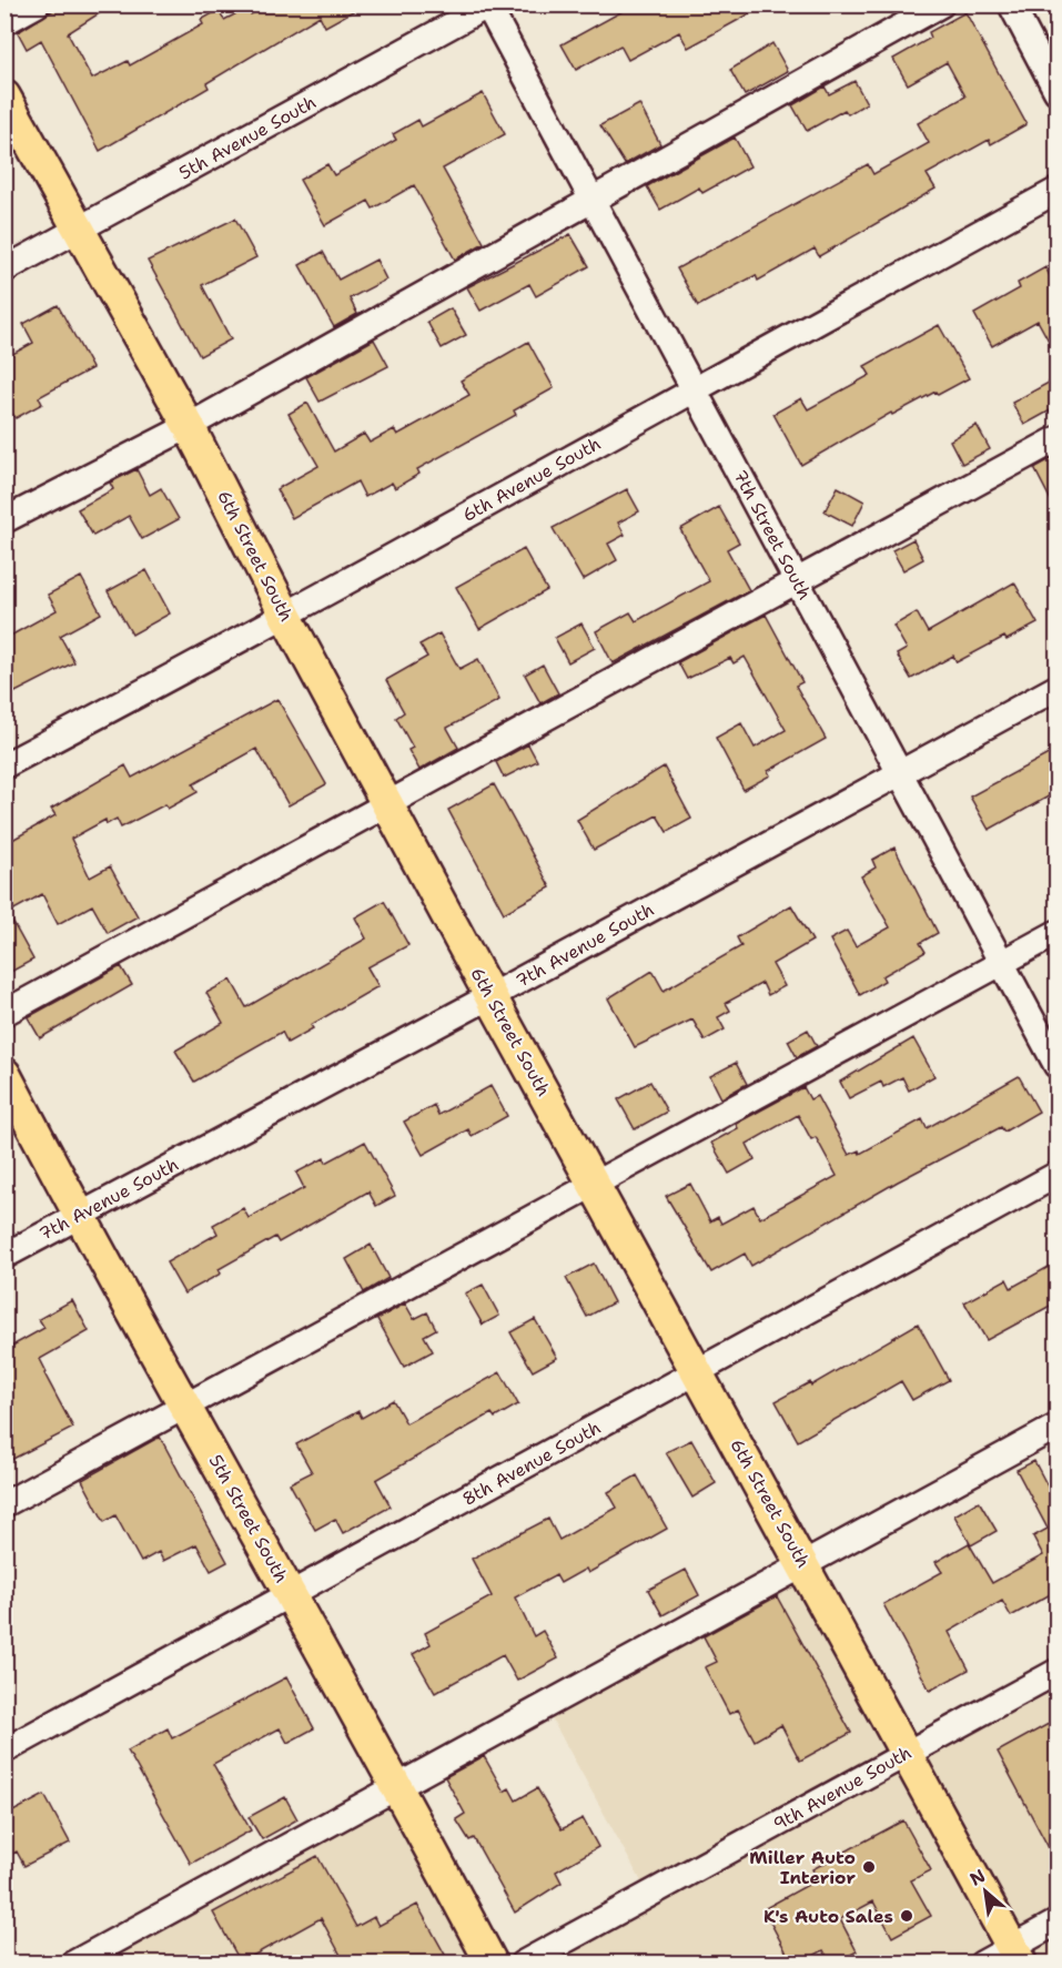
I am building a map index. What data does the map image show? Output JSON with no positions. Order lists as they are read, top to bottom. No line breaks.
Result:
{"streets":{"main road":["6th Street South","5th Street South"],"street":["5th Avenue South","6th Avenue South","7th Street South","7th Avenue South","8th Avenue South","9th Avenue South"]},"crossings":[["5th Avenue South","7th Street South"],["5th Avenue South","6th Street South"],["6th Avenue South","7th Street South"],["6th Avenue South","6th Street South"],["7th Street South","7th Avenue South"],["6th Street South","7th Avenue South"],["6th Street South","8th Avenue South"],["6th Street South","9th Avenue South"],["7th Avenue South","5th Street South"],["8th Avenue South","5th Street South"]],"places":["Miller Auto Interior","K's Auto Sales"],"north":"top left"}
